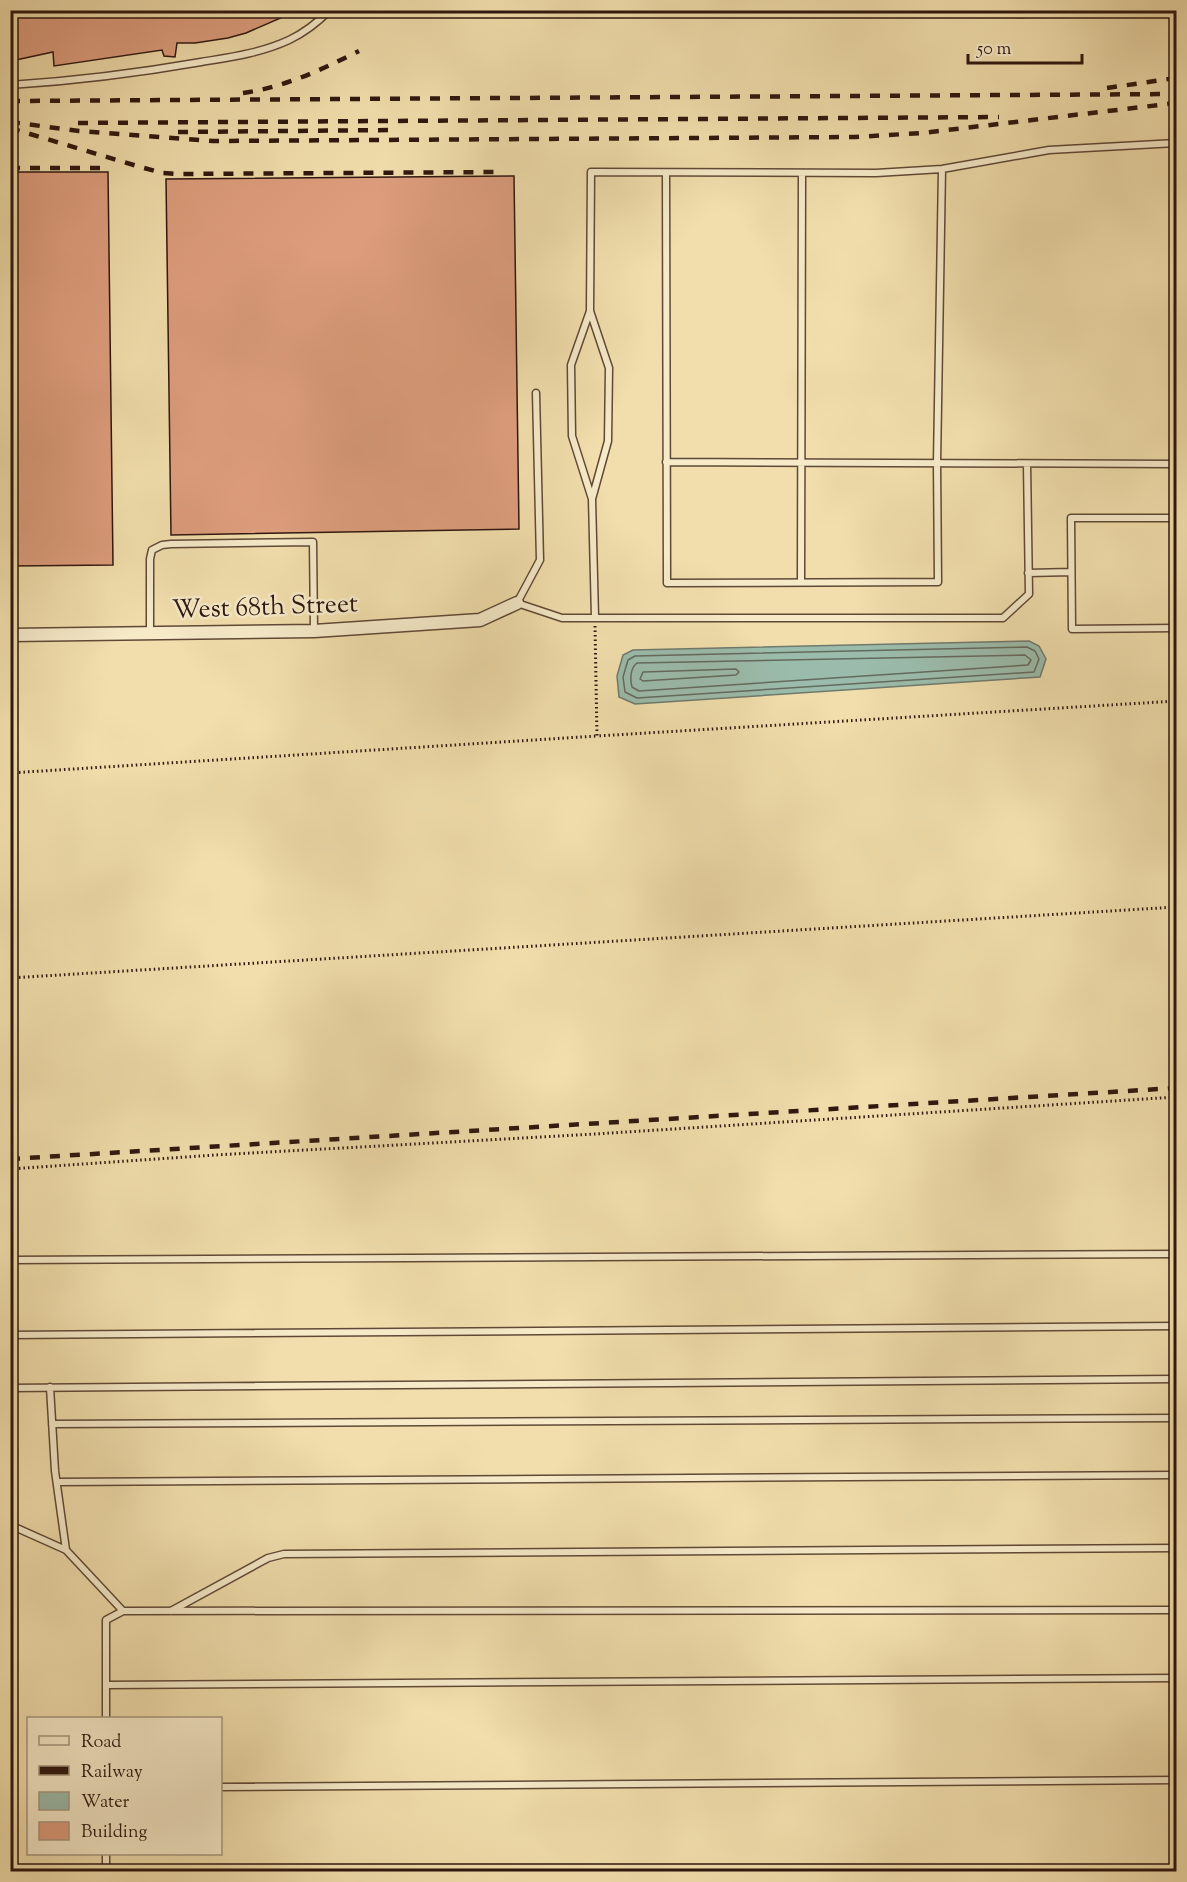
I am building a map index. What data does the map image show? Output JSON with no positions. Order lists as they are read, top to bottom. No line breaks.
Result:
{"streets":{"street":["West 68th Street"]},"legend":["Road","Railway","Water","Building"],"scale_bar":"50 m"}
